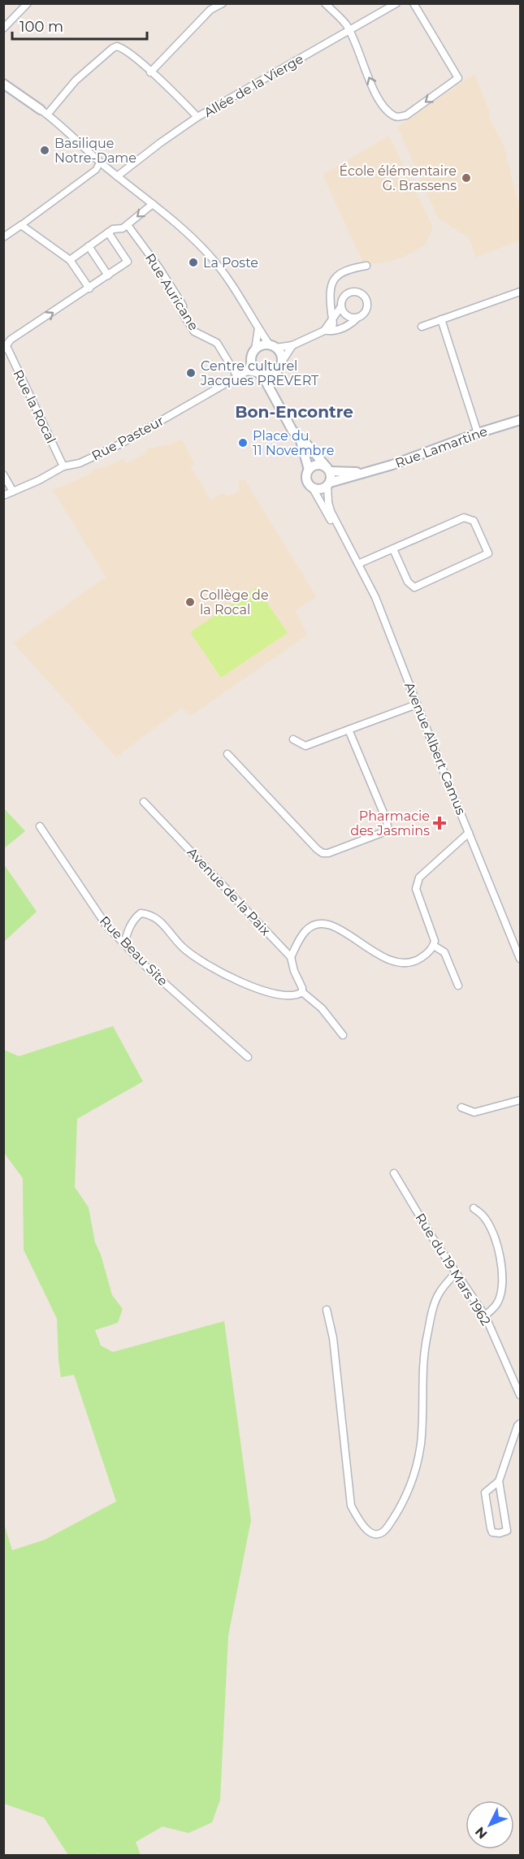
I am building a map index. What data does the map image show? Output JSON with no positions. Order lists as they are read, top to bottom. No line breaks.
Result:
{"streets":{"street":["Allée de la Vierge","Rue Auricane","Rue la Rocal","Rue Pasteur","Rue Lamartine","Avenue Albert Camus","Avenue de la Paix","Rue Beau Site","Rue du 19 Mars 1962"]},"crossings":[["Rue Auricane","Rue Pasteur"],["Rue la Rocal","Rue Pasteur"],["Rue Lamartine","Avenue Albert Camus"]],"districts":["Bon-Encontre"],"places":{"other":["Basilique Notre-Dame","École élémentaire G. Brassens","La Poste","Centre culturel Jacques PREVERT","Place du 11 Novembre","Collège de la Rocal"],"health":["Pharmacie des Jasmins"]},"scale_bar":"100 m","north":"bottom left"}
